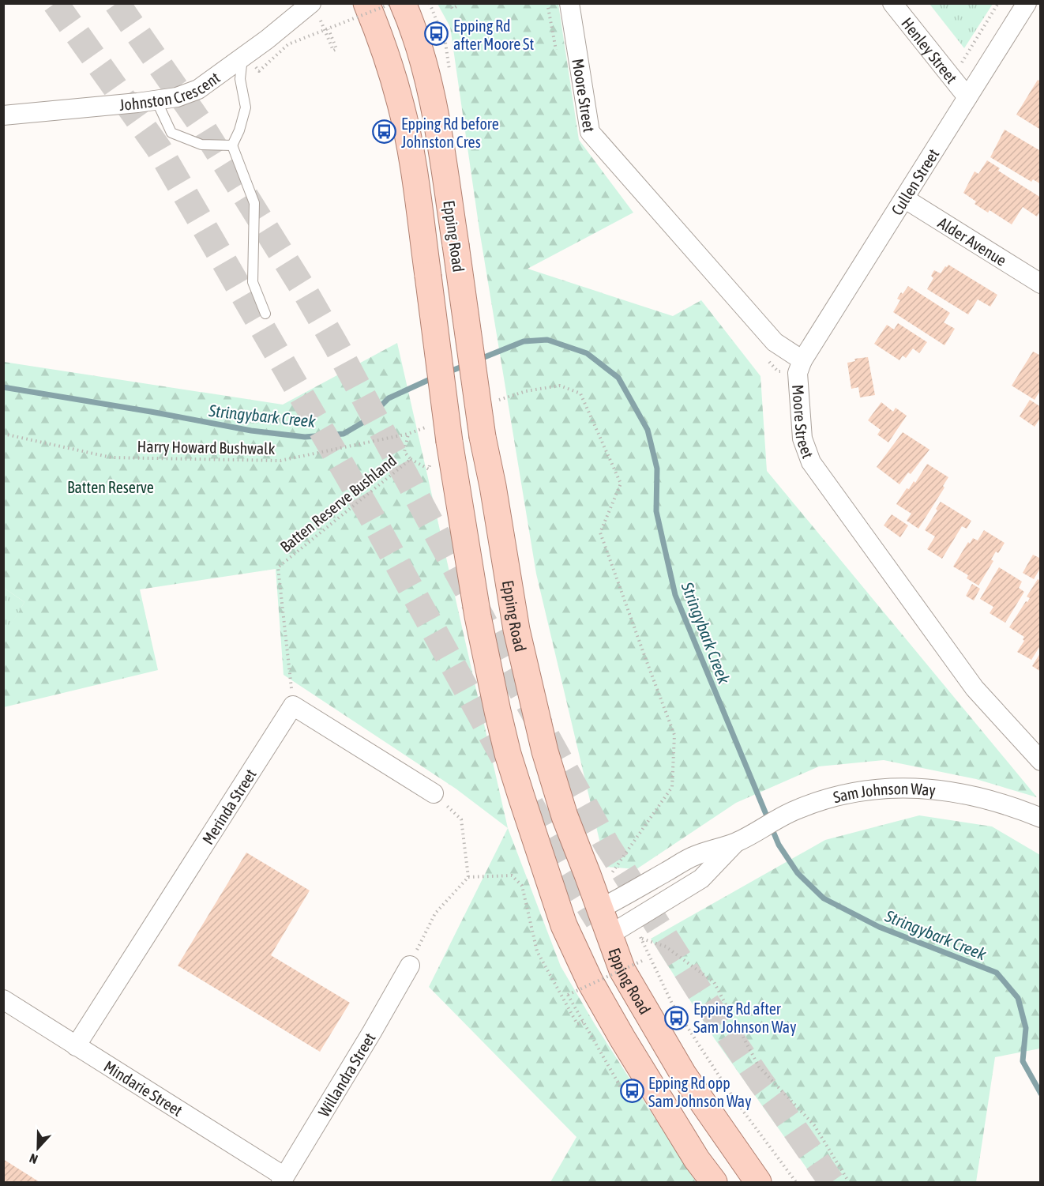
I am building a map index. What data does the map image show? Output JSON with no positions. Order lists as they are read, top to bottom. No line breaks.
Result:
{"streets":{"main road":["Epping Road","Sam Johnson Way"],"street":["Henley Street","Johnston Crescent","Moore Street","Cullen Street","Alder Avenue","Merinda Street","Willandra Street","Mindarie Street"],"path":["Harry Howard Bushwalk","Batten Reserve Bushland"]},"crossings":[["Henley Street","Cullen Street"],["Moore Street","Cullen Street"],["Cullen Street","Alder Avenue"],["Epping Road","Sam Johnson Way"],["Harry Howard Bushwalk","Batten Reserve Bushland"],["Batten Reserve Bushland","Merinda Street"],["Merinda Street","Mindarie Street"],["Willandra Street","Mindarie Street"]],"water":["Stringybark Creek"],"parks":["Batten Reserve"],"places":{"bus stop":["Epping Rd after Moore St","Epping Rd before Johnston Cres","Epping Rd after Sam Johnson Way","Epping Rd opp Sam Johnson Way"]},"north":"bottom"}
